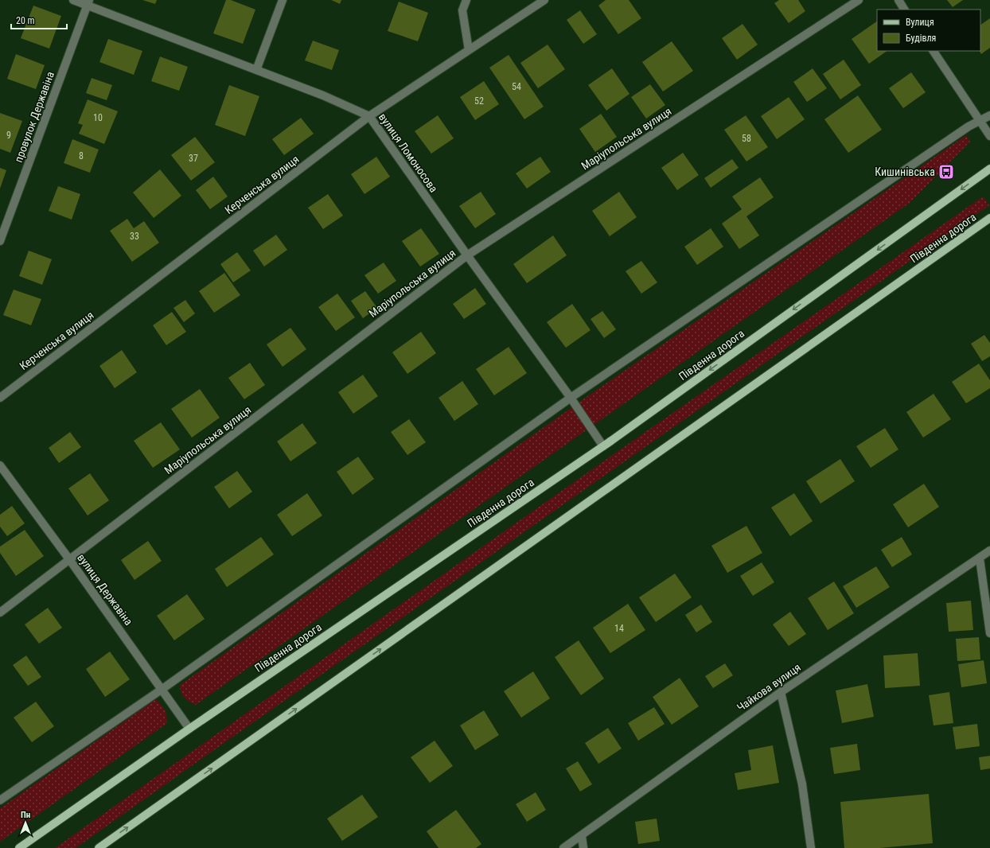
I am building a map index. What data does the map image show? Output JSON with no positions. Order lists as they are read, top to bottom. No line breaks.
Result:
{"streets":{"main road":["Південна дорога"],"street":["провулок Державіна","Маріупольська вулиця","вулиця Ломоносова","Керченська вулиця","вулиця Державіна","Чайкова вулиця"]},"crossings":[["провулок Державіна","вулиця Ломоносова"],["Маріупольська вулиця","вулиця Ломоносова"],["Маріупольська вулиця","вулиця Державіна"],["вулиця Ломоносова","Керченська вулиця"],["вулиця Ломоносова","Південна дорога"],["Південна дорога","вулиця Державіна"]],"places":{"bus stop":["Кишинівська"]},"house_numbers":["54","52","10","9","58","8","37","33","14"],"legend":["Вулиця","Будівля"],"scale_bar":"20 m","north":"top"}
